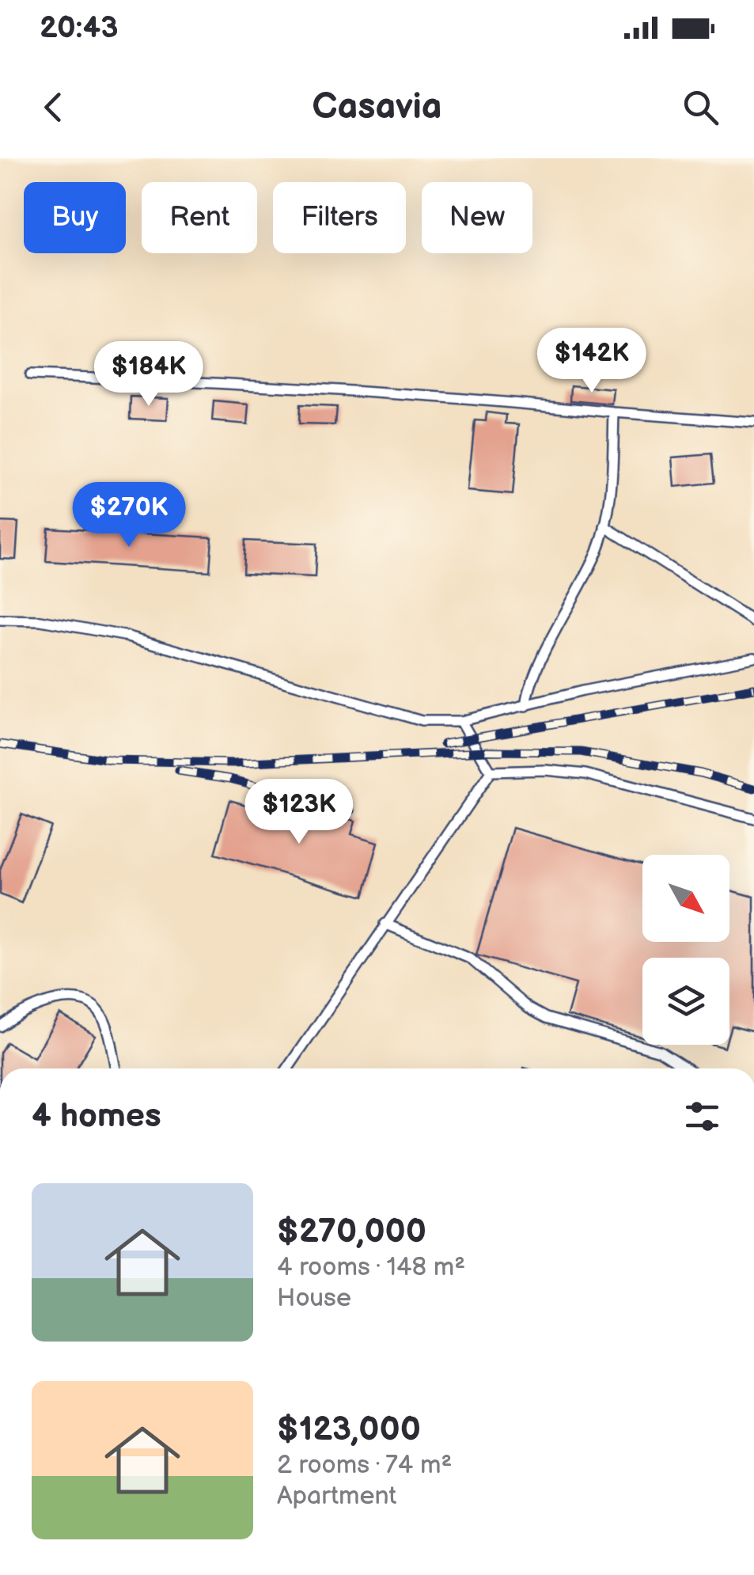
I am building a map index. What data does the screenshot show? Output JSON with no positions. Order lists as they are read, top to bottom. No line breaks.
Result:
{"north":"bottom right","page":{"status":"20:43","header":"Casavia","chip":["Buy","Rent","Filters","New"],"price":["$142K","$184K","$270K","$123K"],"heading":"4 homes","list":[{"name":"$270,000","note":"4 rooms · 148 m² · House"},{"name":"$123,000","note":"2 rooms · 74 m² · Apartment"}]}}
